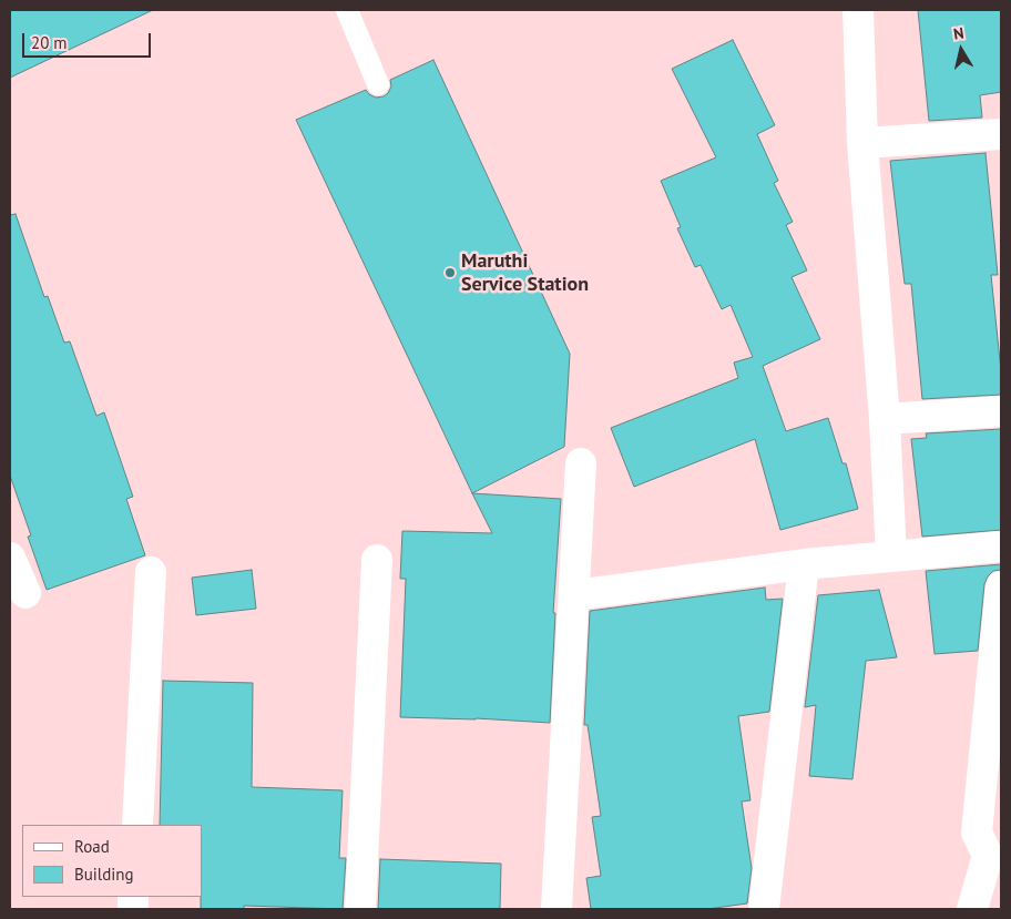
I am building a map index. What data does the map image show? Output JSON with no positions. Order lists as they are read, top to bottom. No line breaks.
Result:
{"places":["Maruthi Service Station"],"legend":["Road","Building"],"scale_bar":"20 m","north":"top"}
